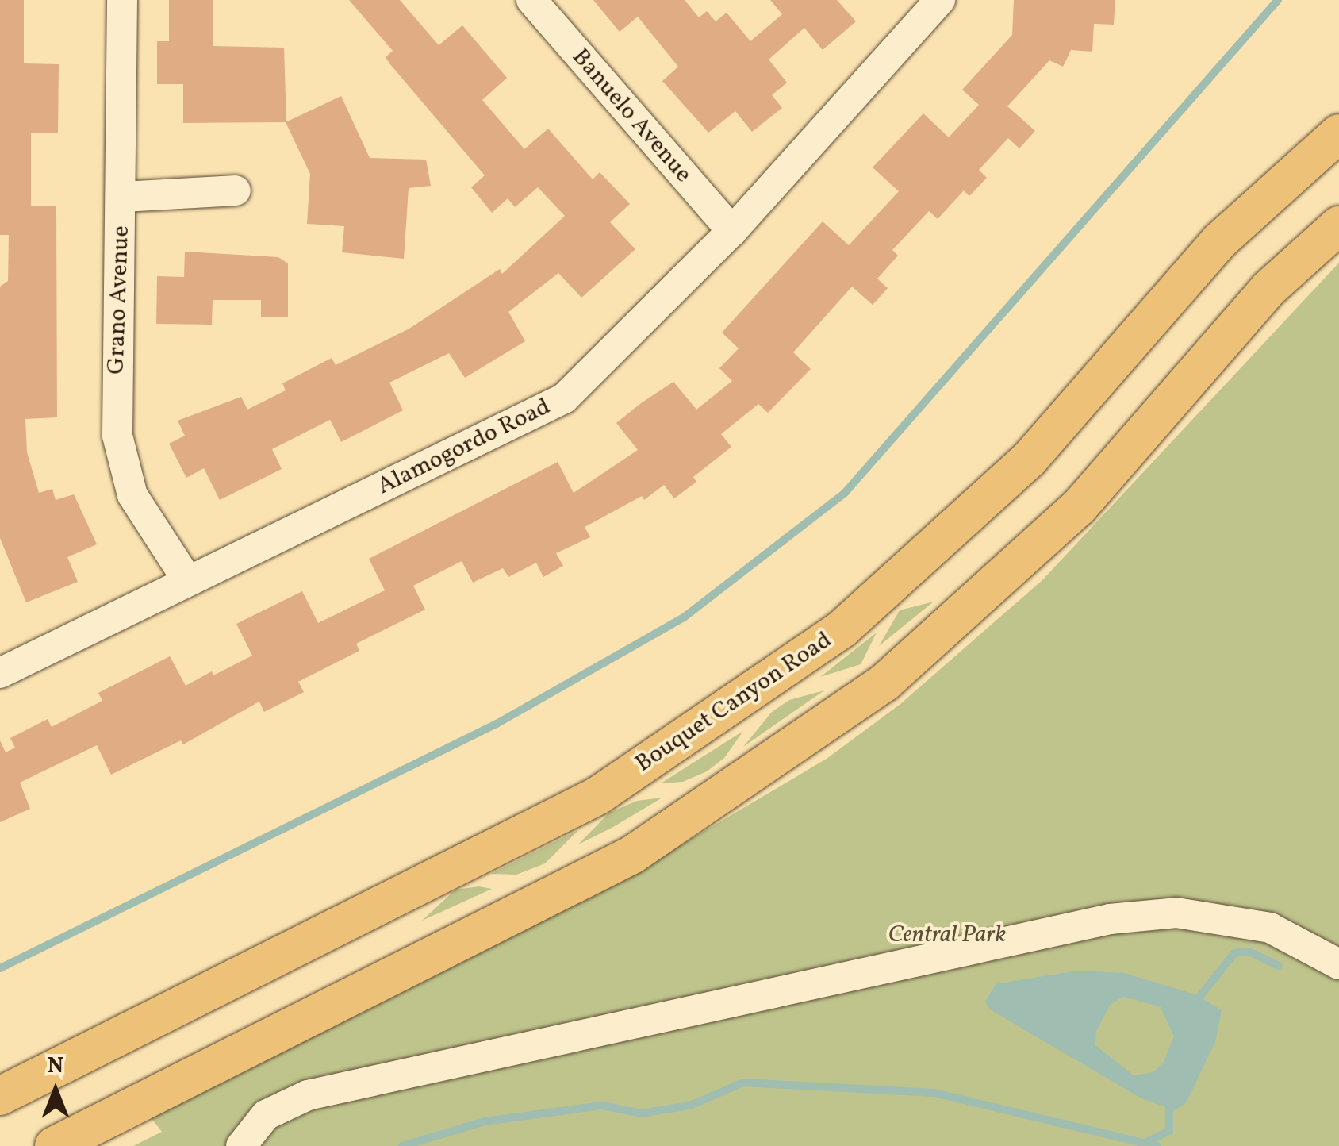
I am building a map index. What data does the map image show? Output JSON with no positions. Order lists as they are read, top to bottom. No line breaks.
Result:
{"streets":{"main road":["Bouquet Canyon Road"],"street":["Banuelo Avenue","Grano Avenue","Alamogordo Road"]},"crossings":[["Banuelo Avenue","Alamogordo Road"],["Grano Avenue","Alamogordo Road"]],"parks":["Central Park"],"north":"top"}
